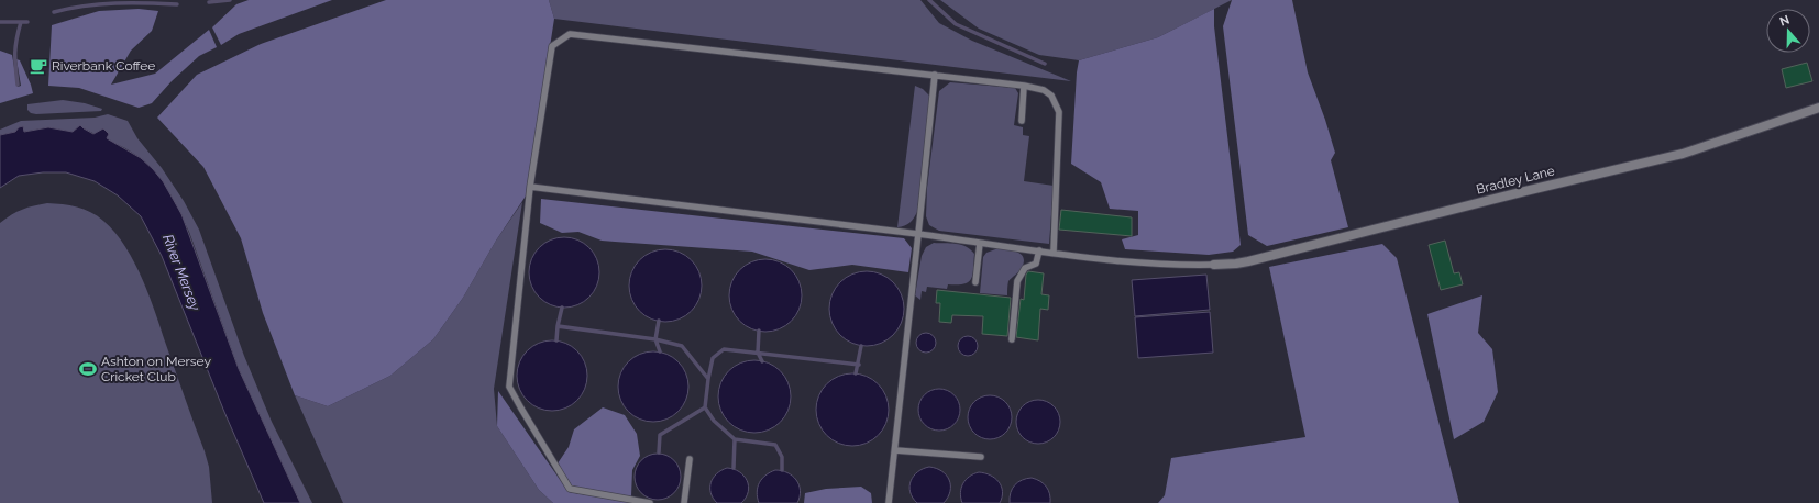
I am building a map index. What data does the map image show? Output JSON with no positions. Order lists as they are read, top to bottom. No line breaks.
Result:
{"streets":{"street":["Bradley Lane"]},"water":["River Mersey"],"places":{"cafe":["Riverbank Coffee"],"sports":["Ashton on Mersey Cricket Club"]},"north":"top"}
